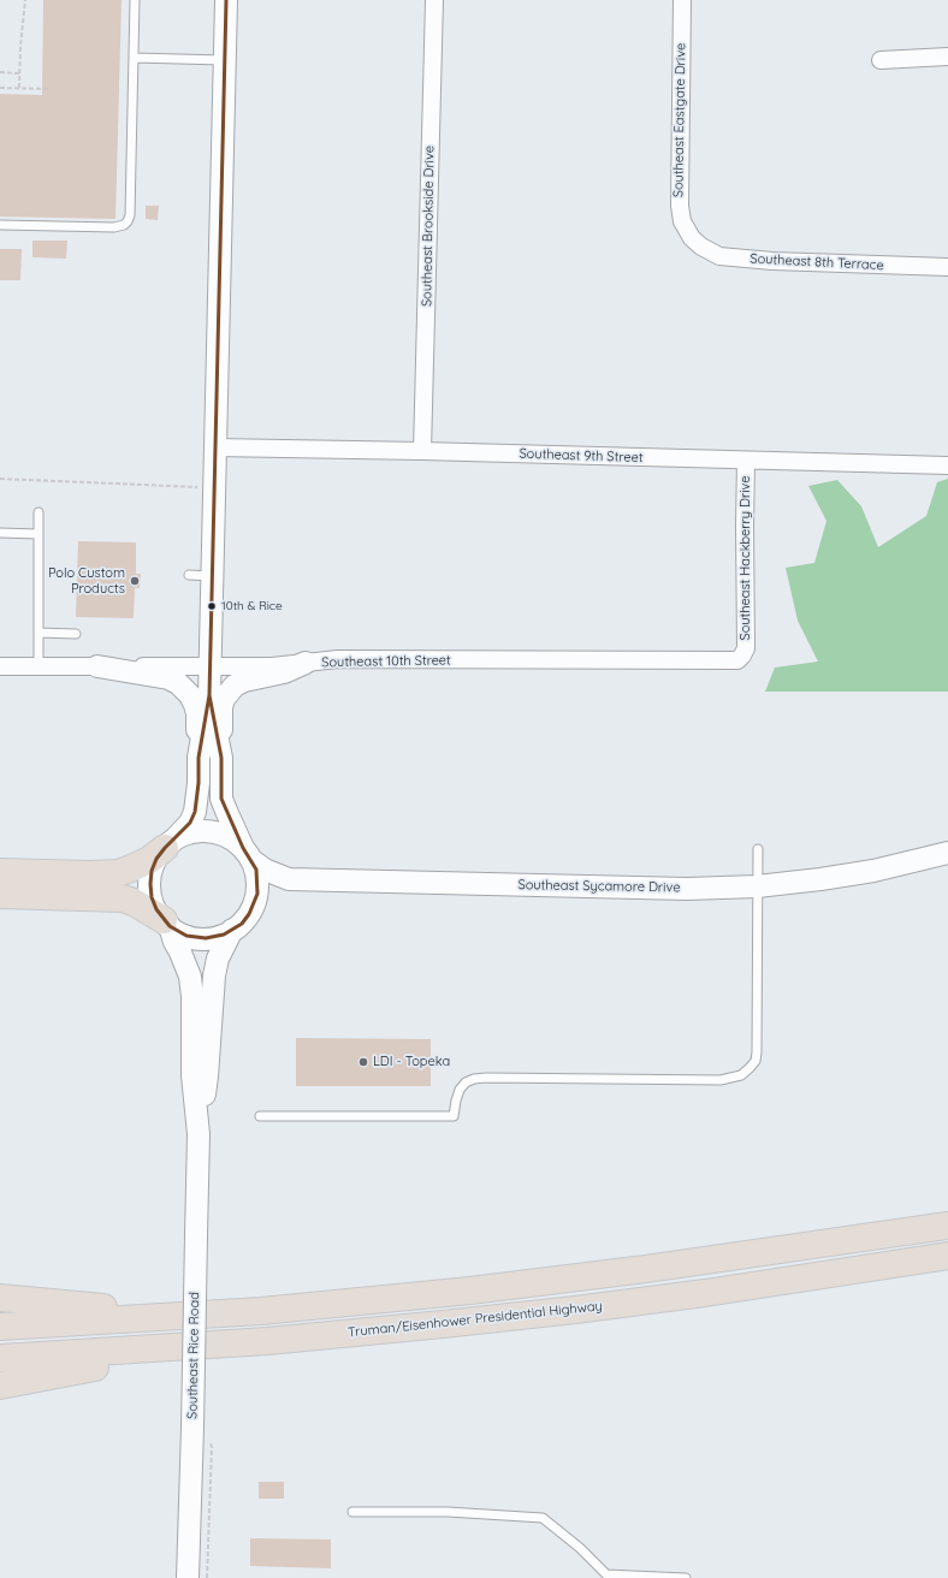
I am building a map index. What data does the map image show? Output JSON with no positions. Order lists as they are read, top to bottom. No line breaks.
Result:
{"streets":{"highway":["Truman/Eisenhower Presidential Highway"],"street":["Southeast Eastgate Drive","Southeast Brookside Drive","Southeast 8th Terrace","Southeast 9th Street","Southeast Hackberry Drive","Southeast 10th Street","Southeast Sycamore Drive","Southeast Rice Road"]},"crossings":[["Southeast Eastgate Drive","Southeast 8th Terrace"],["Southeast Brookside Drive","Southeast 9th Street"],["Southeast 9th Street","Southeast Hackberry Drive"],["Southeast Hackberry Drive","Southeast 10th Street"],["Southeast Sycamore Drive","Southeast Rice Road"]],"places":["Polo Custom Products","10th & Rice","LDI - Topeka"]}
